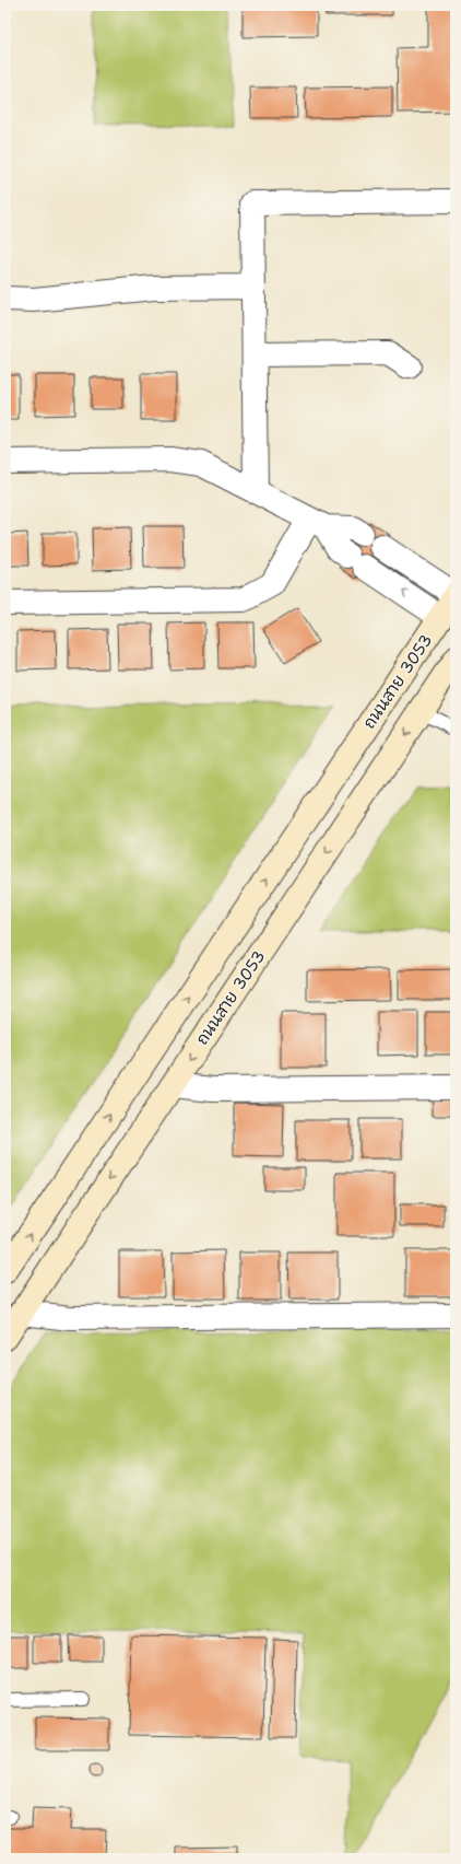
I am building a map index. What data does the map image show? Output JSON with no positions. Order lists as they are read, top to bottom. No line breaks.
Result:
{"streets":{"main road":["ถนนสาย 3053"]}}
